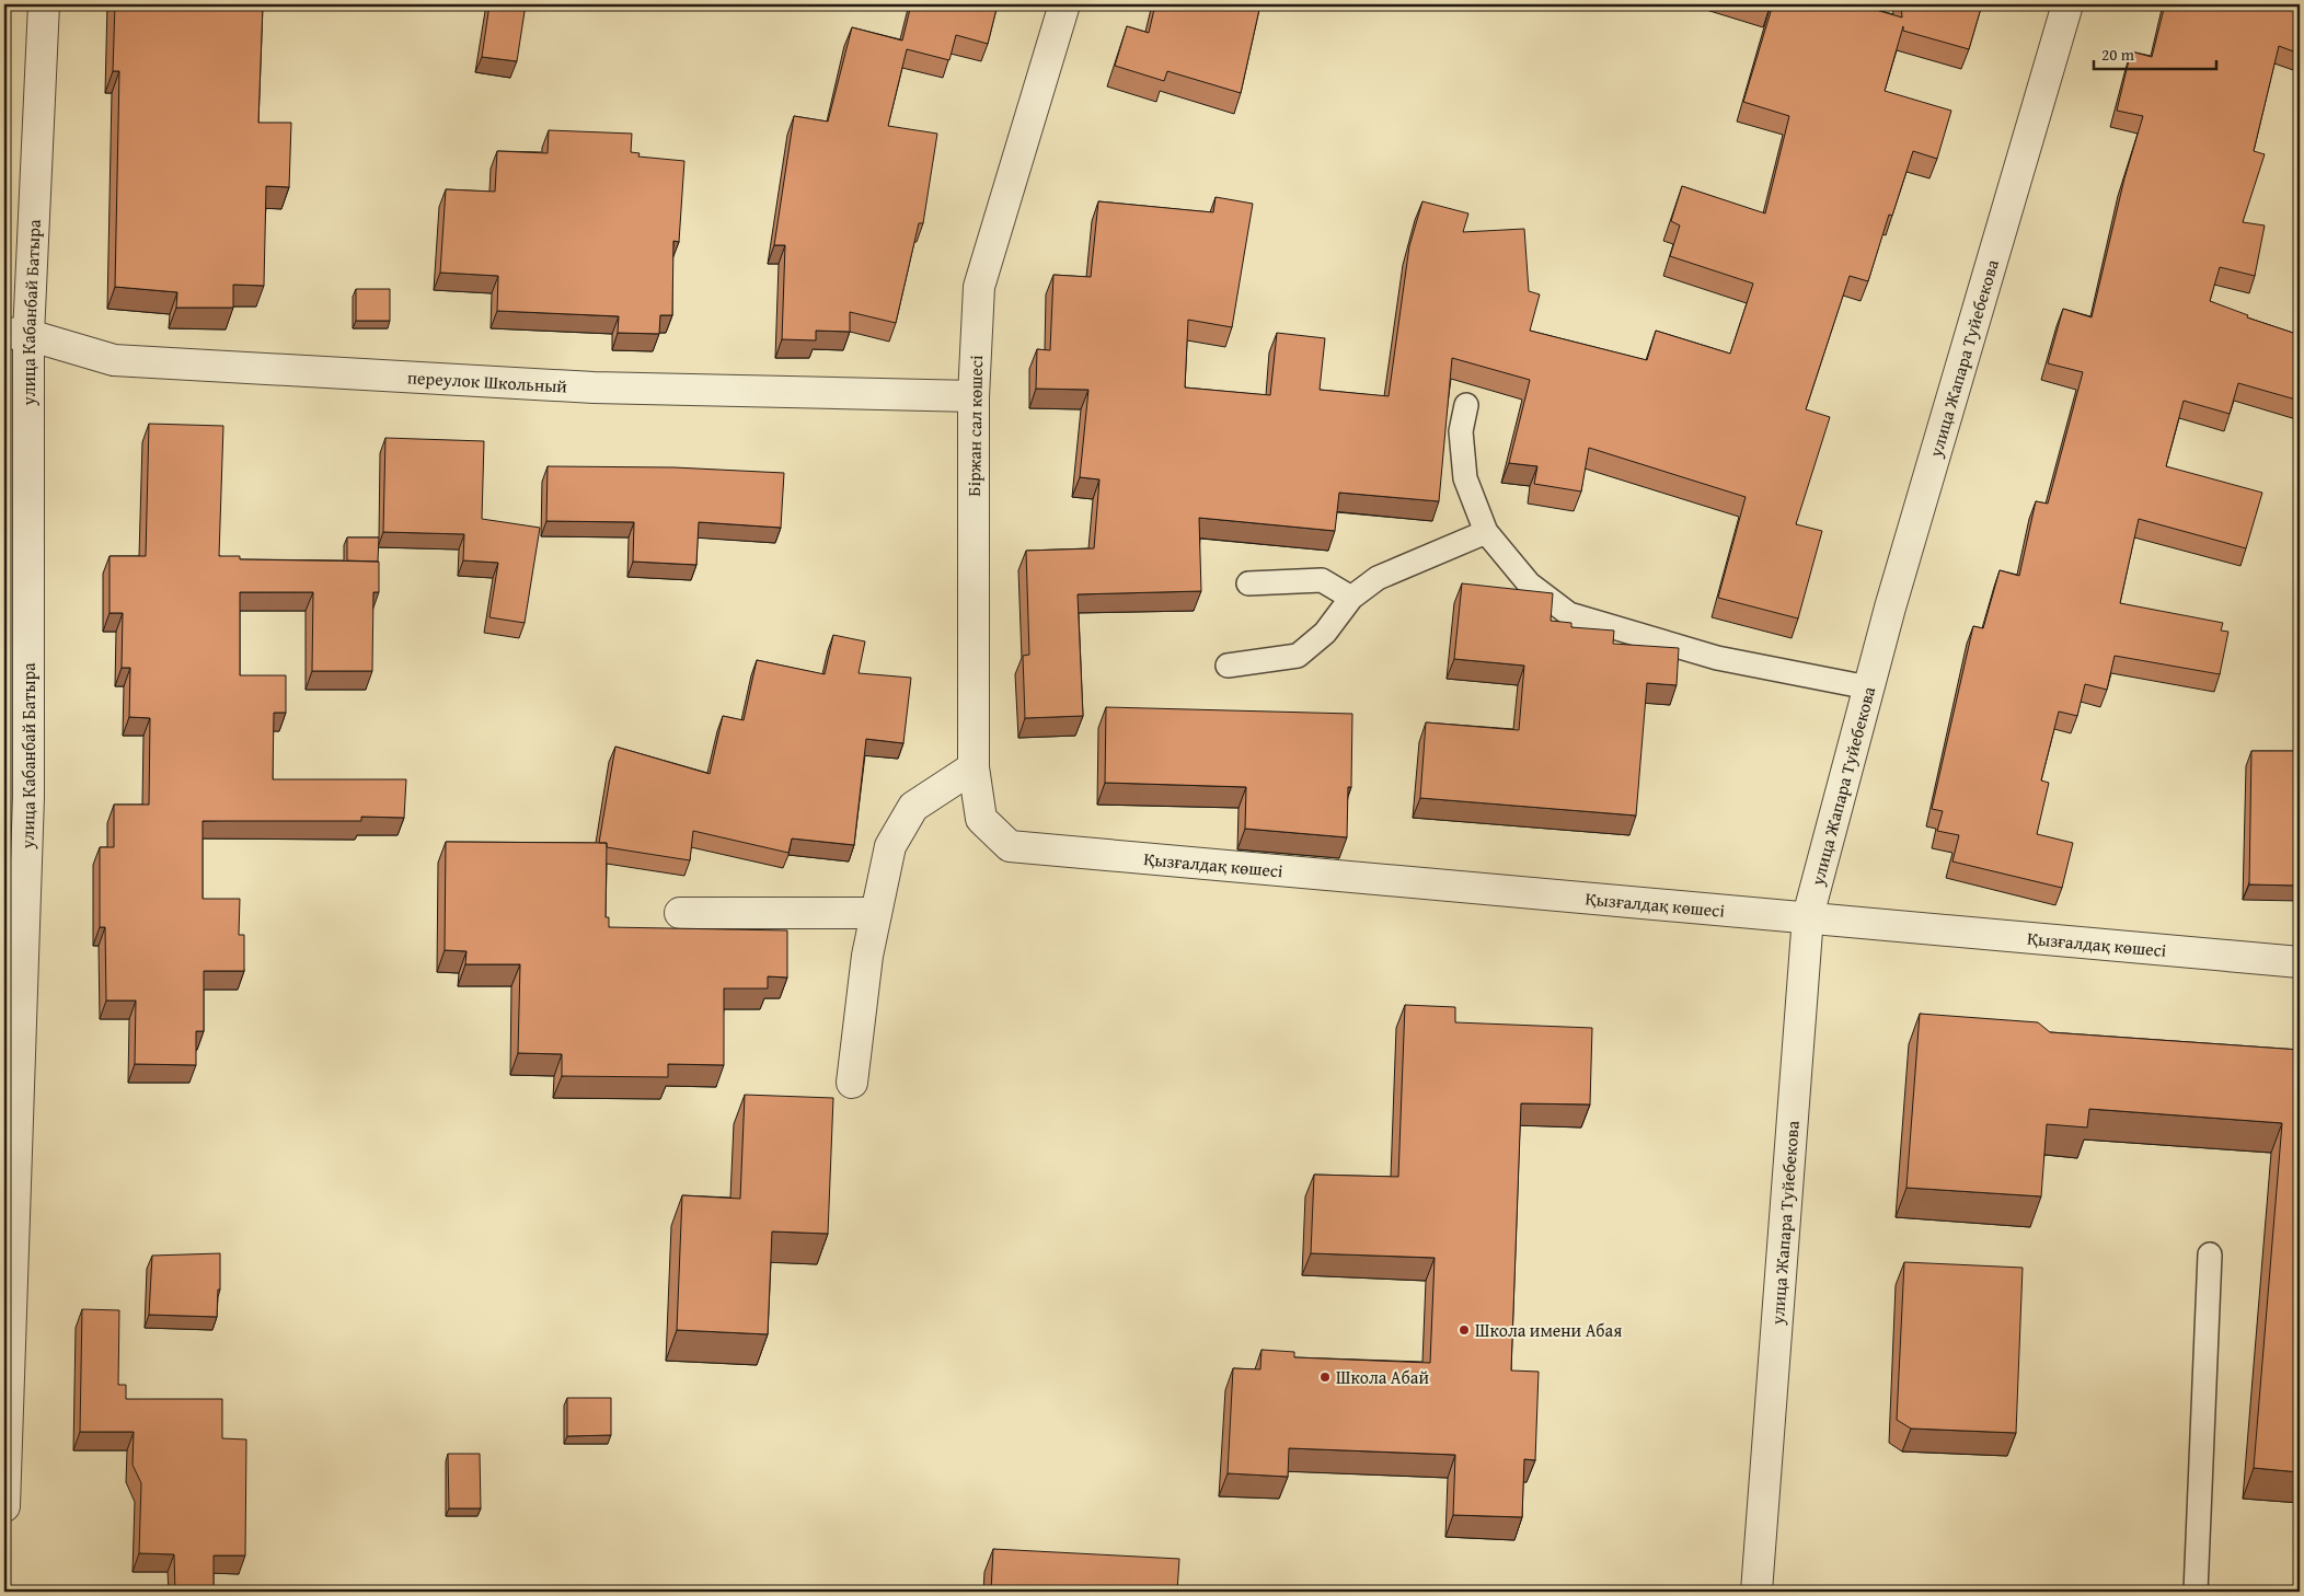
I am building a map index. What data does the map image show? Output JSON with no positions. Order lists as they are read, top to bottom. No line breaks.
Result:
{"streets":{"street":["улица Кабанбай Батыра","улица Жапара Туйебекова","переулок Школьный","Біржан сал көшесі","Қызғалдақ көшесі"]},"crossings":[["улица Кабанбай Батыра","переулок Школьный"],["улица Жапара Туйебекова","Қызғалдақ көшесі"],["переулок Школьный","Біржан сал көшесі"],["Біржан сал көшесі","Қызғалдақ көшесі"]],"places":["Школа имени Абая","Школа Абай"],"scale_bar":"20 m"}
